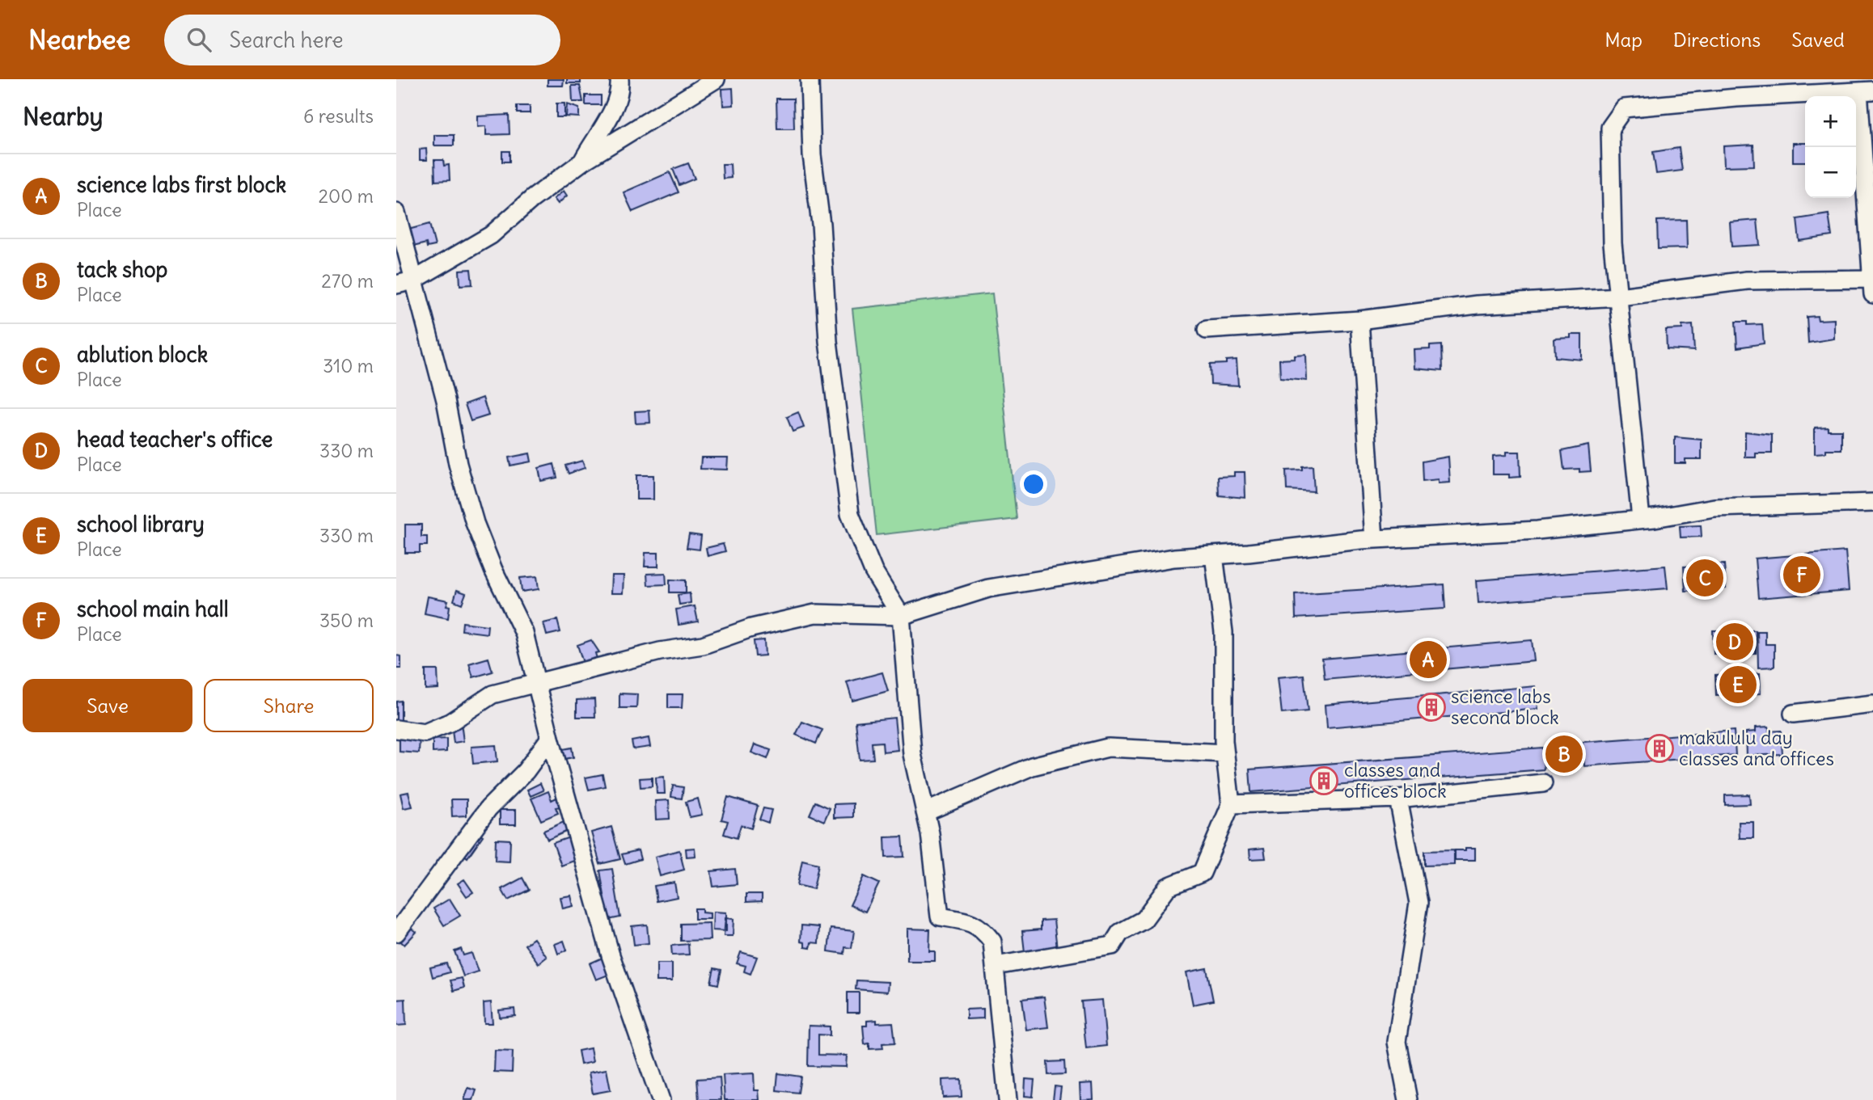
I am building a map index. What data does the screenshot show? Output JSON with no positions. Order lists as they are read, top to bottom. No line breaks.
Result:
{"places":{"building":["science labs second block","makululu day classes and offices","classes and offices block"]},"page":{"header":"Nearbee","search":"Search here","nav":["Map","Directions","Saved"],"heading":["Nearby","6 results"],"map_buttons":["+","−"],"list":[{"mark":"A","name":"science labs first block","note":"Place","value":"200 m"},{"mark":"B","name":"tack shop","note":"Place","value":"270 m"},{"mark":"C","name":"ablution block","note":"Place","value":"310 m"},{"mark":"D","name":"head teacher's office","note":"Place","value":"330 m"},{"mark":"E","name":"school library","note":"Place","value":"330 m"},{"mark":"F","name":"school main hall","note":"Place","value":"350 m"}],"pins":["F","C","D","A","E","B"],"buttons":["Save","Share"]}}
